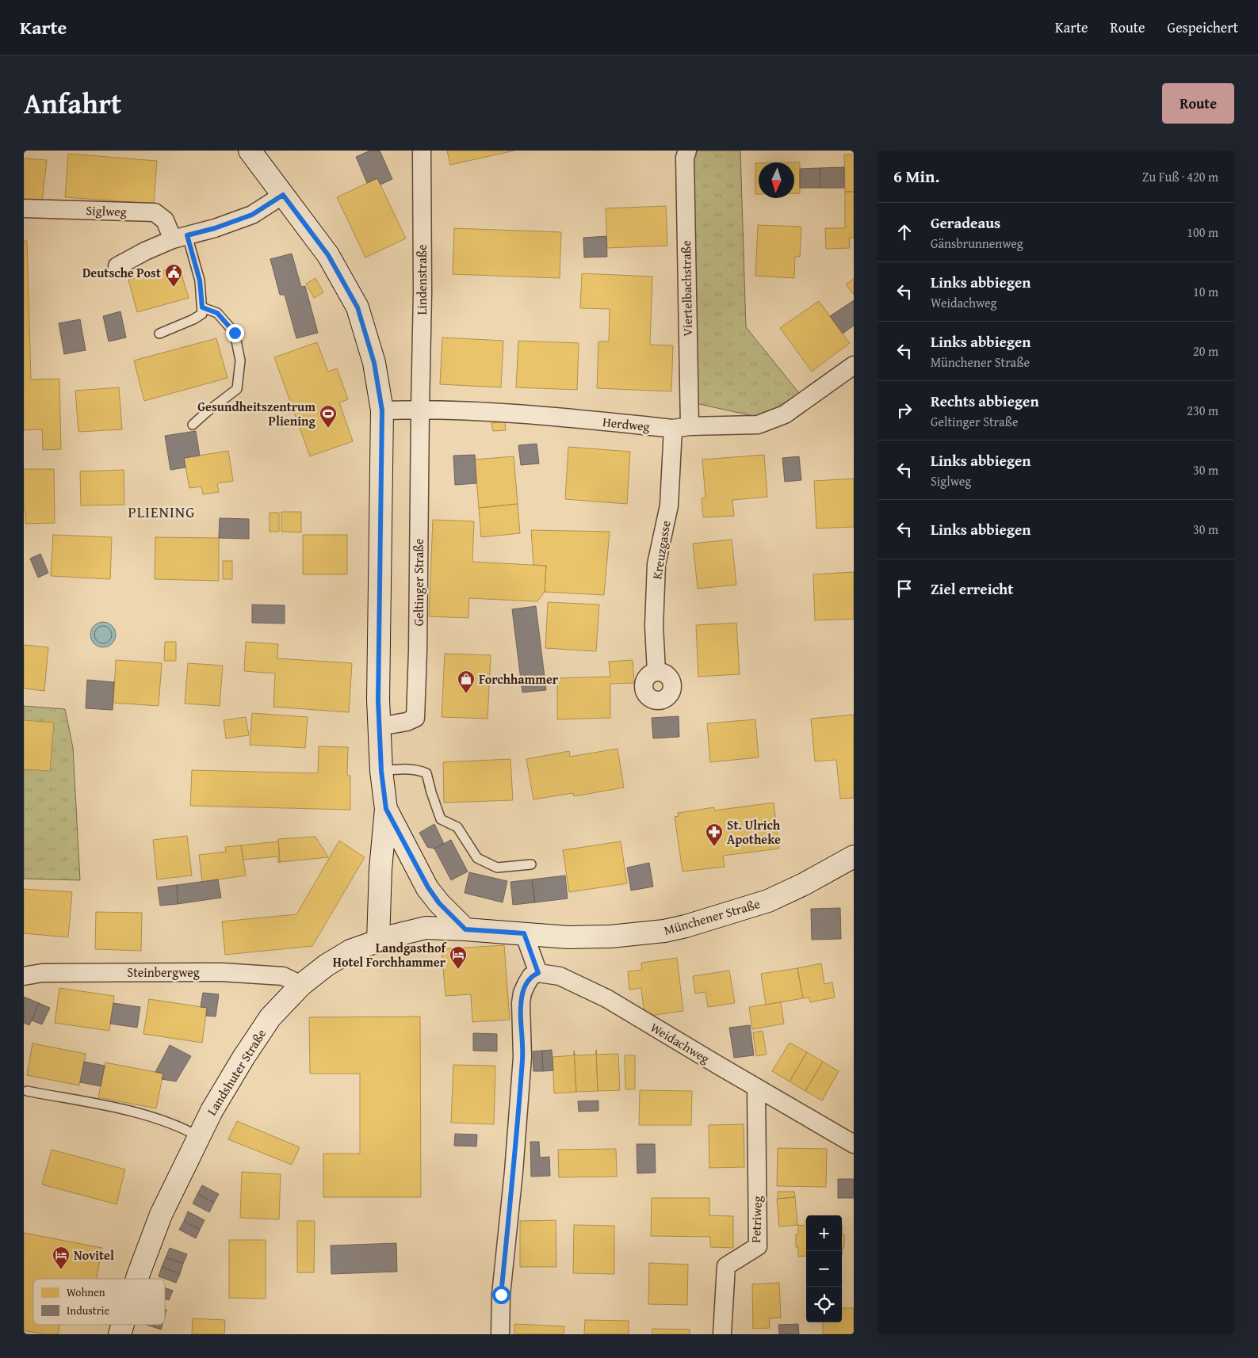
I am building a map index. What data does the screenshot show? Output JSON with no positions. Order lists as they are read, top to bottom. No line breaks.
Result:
{"streets":{"main road":["Münchener Straße","Landshuter Straße"],"street":["Siglweg","Lindenstraße","Viertelbachstraße","Herdweg","Kreuzgasse","Geltinger Straße","Steinbergweg","Weidachweg","Petriweg"]},"crossings":[["Lindenstraße","Herdweg"],["Lindenstraße","Geltinger Straße"],["Viertelbachstraße","Herdweg"],["Viertelbachstraße","Kreuzgasse"],["Herdweg","Kreuzgasse"],["Herdweg","Geltinger Straße"],["Münchener Straße","Landshuter Straße"],["Steinbergweg","Landshuter Straße"],["Weidachweg","Petriweg"]],"districts":["PLIENING"],"places":{"public building":["Deutsche Post"],"sports":["Gesundheitszentrum Pliening"],"shop":["Forchhammer"],"pharmacy":["St. Ulrich Apotheke"],"hotel":["Landgasthof Hotel Forchhammer","Novitel"]},"legend":["Wohnen","Industrie"],"north":"bottom","page":{"header":"Karte","nav":["Karte","Route","Gespeichert"],"title":"Anfahrt","buttons":"Route","heading":["6 Min.","Zu Fuß · 420 m"],"list":[["Geradeaus","Gänsbrunnenweg","100 m"],["Links abbiegen","Weidachweg","10 m"],["Links abbiegen","Münchener Straße","20 m"],["Rechts abbiegen","Geltinger Straße","230 m"],["Links abbiegen","Siglweg","30 m"],["Links abbiegen","30 m"],"Ziel erreicht"],"map_buttons":["+","−"]}}
